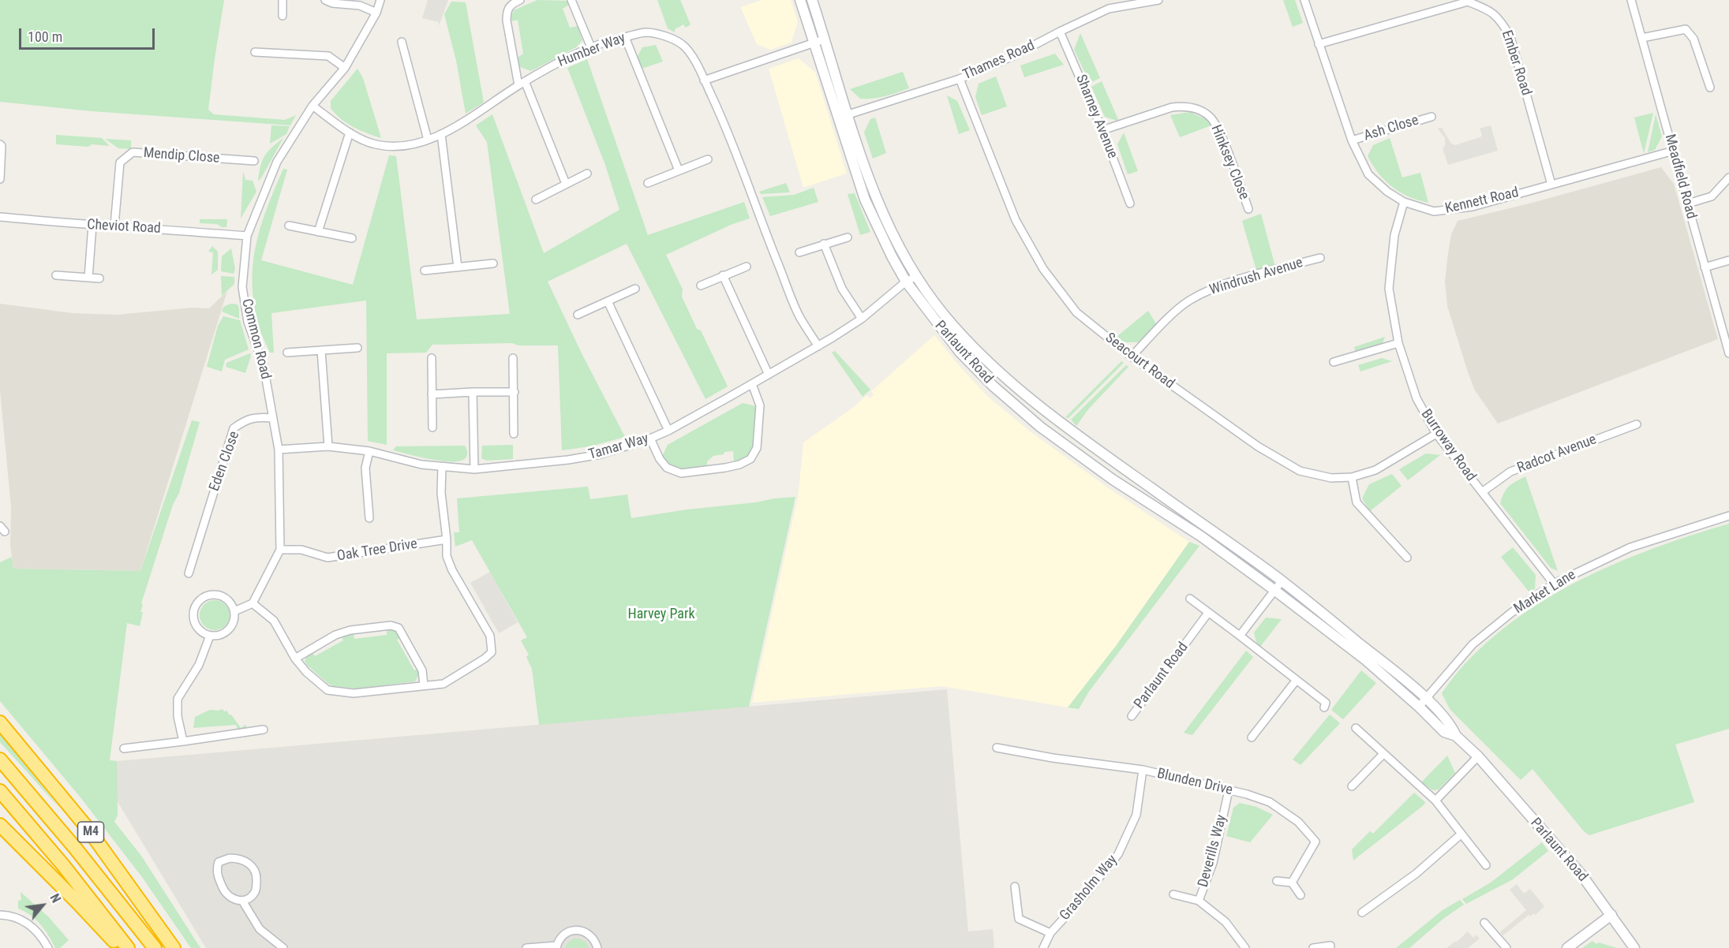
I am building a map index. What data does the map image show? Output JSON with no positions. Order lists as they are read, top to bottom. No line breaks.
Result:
{"streets":{"highway":["M4"],"street":["Humber Way","Thames Road","Ember Road","Sharney Avenue","Ash Close","Mendip Close","Hinksey Close","Meadfield Road","Kennett Road","Cheviot Road","Windrush Avenue","Common Road","Parlaunt Road","Seacourt Road","Burroway Road","Tamar Way","Radcot Avenue","Eden Close","Oak Tree Drive","Market Lane","Blunden Drive","Deverills Way","Grasholm Way"]},"crossings":[["Humber Way","Common Road"],["Humber Way","Tamar Way"],["Thames Road","Sharney Avenue"],["Thames Road","Parlaunt Road"],["Thames Road","Seacourt Road"],["Ember Road","Kennett Road"],["Sharney Avenue","Hinksey Close"],["Ash Close","Kennett Road"],["Mendip Close","Cheviot Road"],["Meadfield Road","Kennett Road"],["Kennett Road","Burroway Road"],["Cheviot Road","Common Road"],["Windrush Avenue","Seacourt Road"],["Common Road","Tamar Way"],["Common Road","Eden Close"],["Common Road","Oak Tree Drive"],["Parlaunt Road","Tamar Way"],["Parlaunt Road","Market Lane"],["Seacourt Road","Burroway Road"],["Burroway Road","Radcot Avenue"],["Burroway Road","Market Lane"],["Blunden Drive","Deverills Way"],["Blunden Drive","Grasholm Way"]],"parks":["Harvey Park"],"scale_bar":"100 m","north":"top right"}
